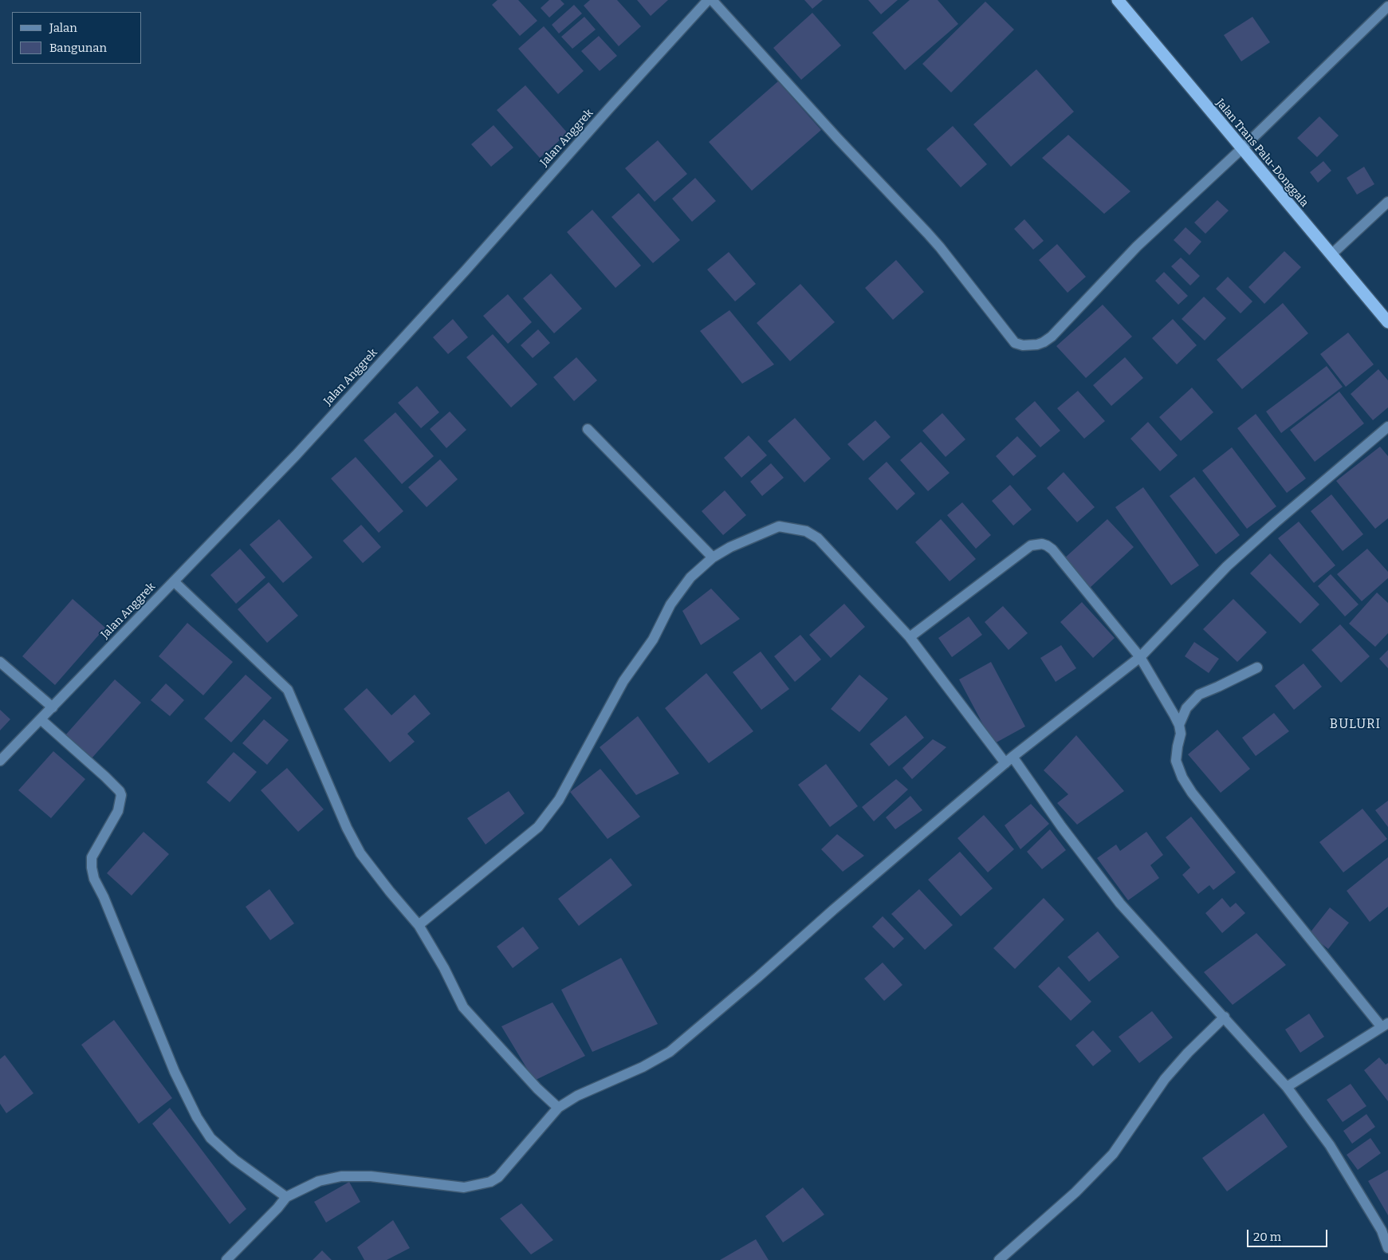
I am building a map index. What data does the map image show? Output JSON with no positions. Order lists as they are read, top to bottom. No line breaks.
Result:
{"streets":{"highway":["Jalan Trans Palu-Donggala"],"street":["Jalan Anggrek"]},"districts":["BULURI"],"legend":["Jalan","Bangunan"],"scale_bar":"20 m"}
